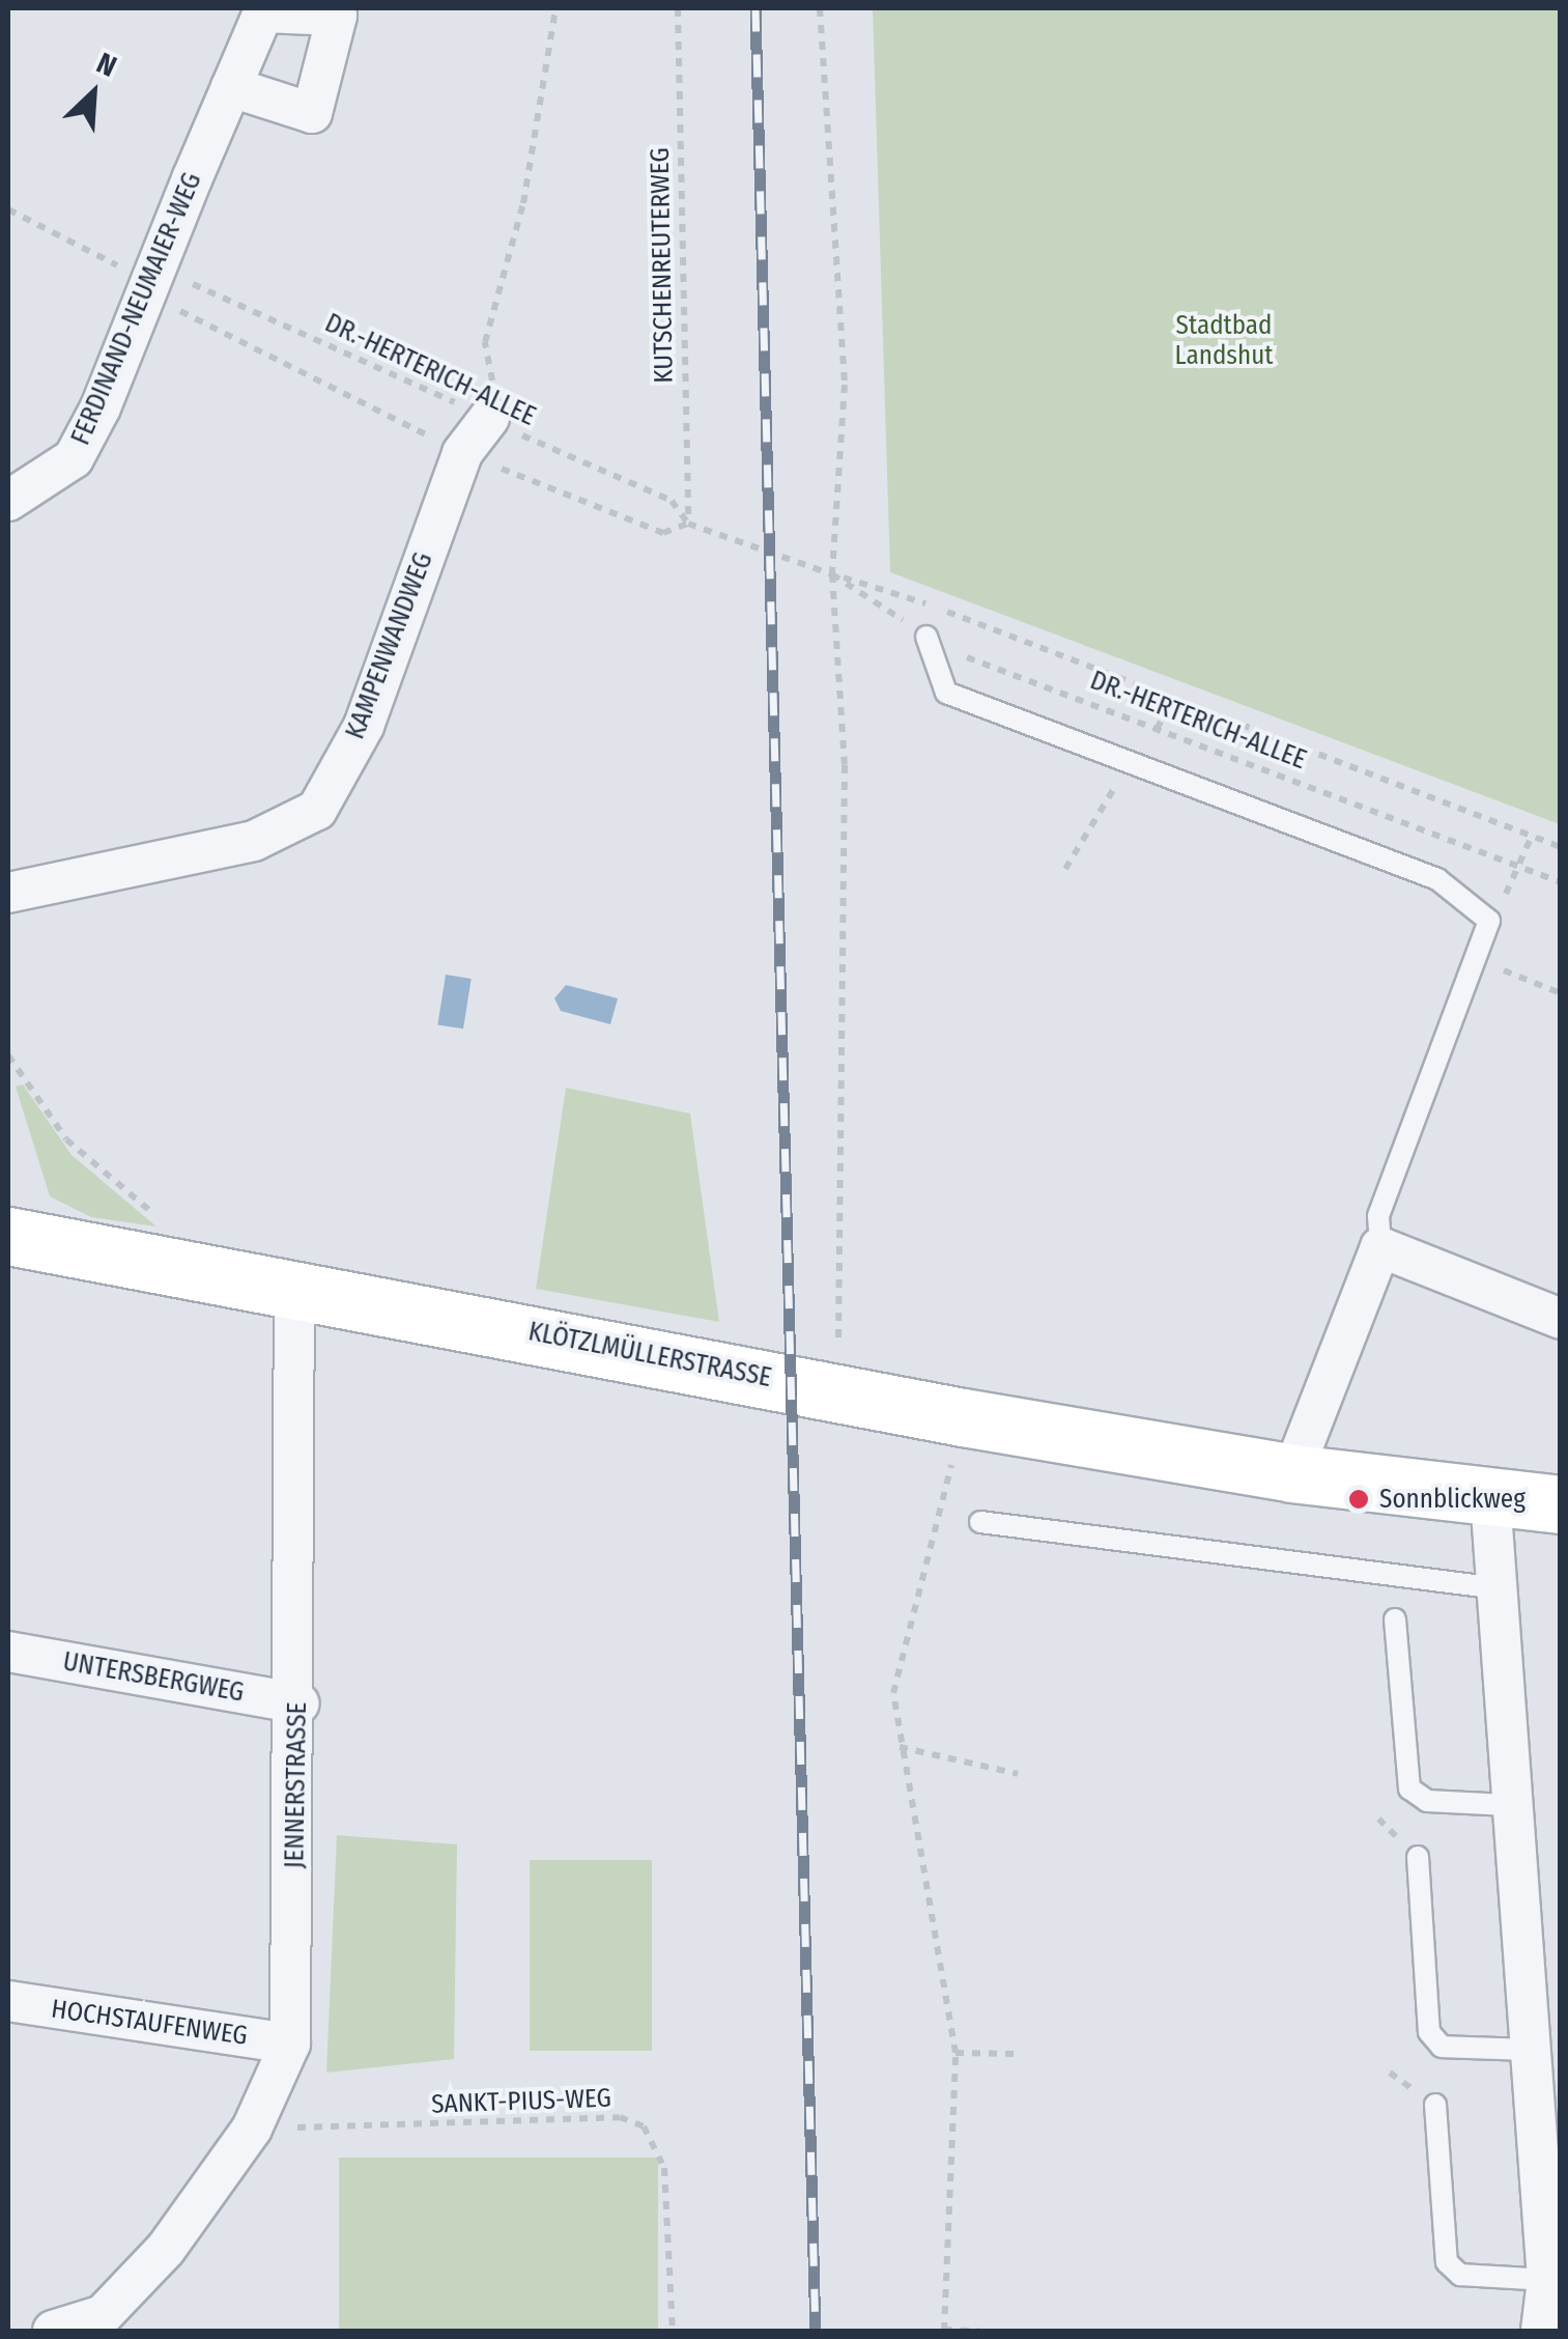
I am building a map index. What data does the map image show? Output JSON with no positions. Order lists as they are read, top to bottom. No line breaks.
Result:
{"streets":{"street":["FERDINAND-NEUMAIER-WEG","KAMPENWANDWEG","KLÖTZLMÜLLERSTRASSE","UNTERSBERGWEG","JENNERSTRASSE","HOCHSTAUFENWEG"],"path":["KUTSCHENREUTERWEG","DR.-HERTERICH-ALLEE","SANKT-PIUS-WEG"]},"crossings":[["KUTSCHENREUTERWEG","DR.-HERTERICH-ALLEE"],["FERDINAND-NEUMAIER-WEG","DR.-HERTERICH-ALLEE"],["DR.-HERTERICH-ALLEE","KAMPENWANDWEG"],["KLÖTZLMÜLLERSTRASSE","JENNERSTRASSE"],["UNTERSBERGWEG","JENNERSTRASSE"],["JENNERSTRASSE","HOCHSTAUFENWEG"],["JENNERSTRASSE","SANKT-PIUS-WEG"]],"parks":["Stadtbad Landshut"],"places":["Sonnblickweg"],"north":"top right"}
